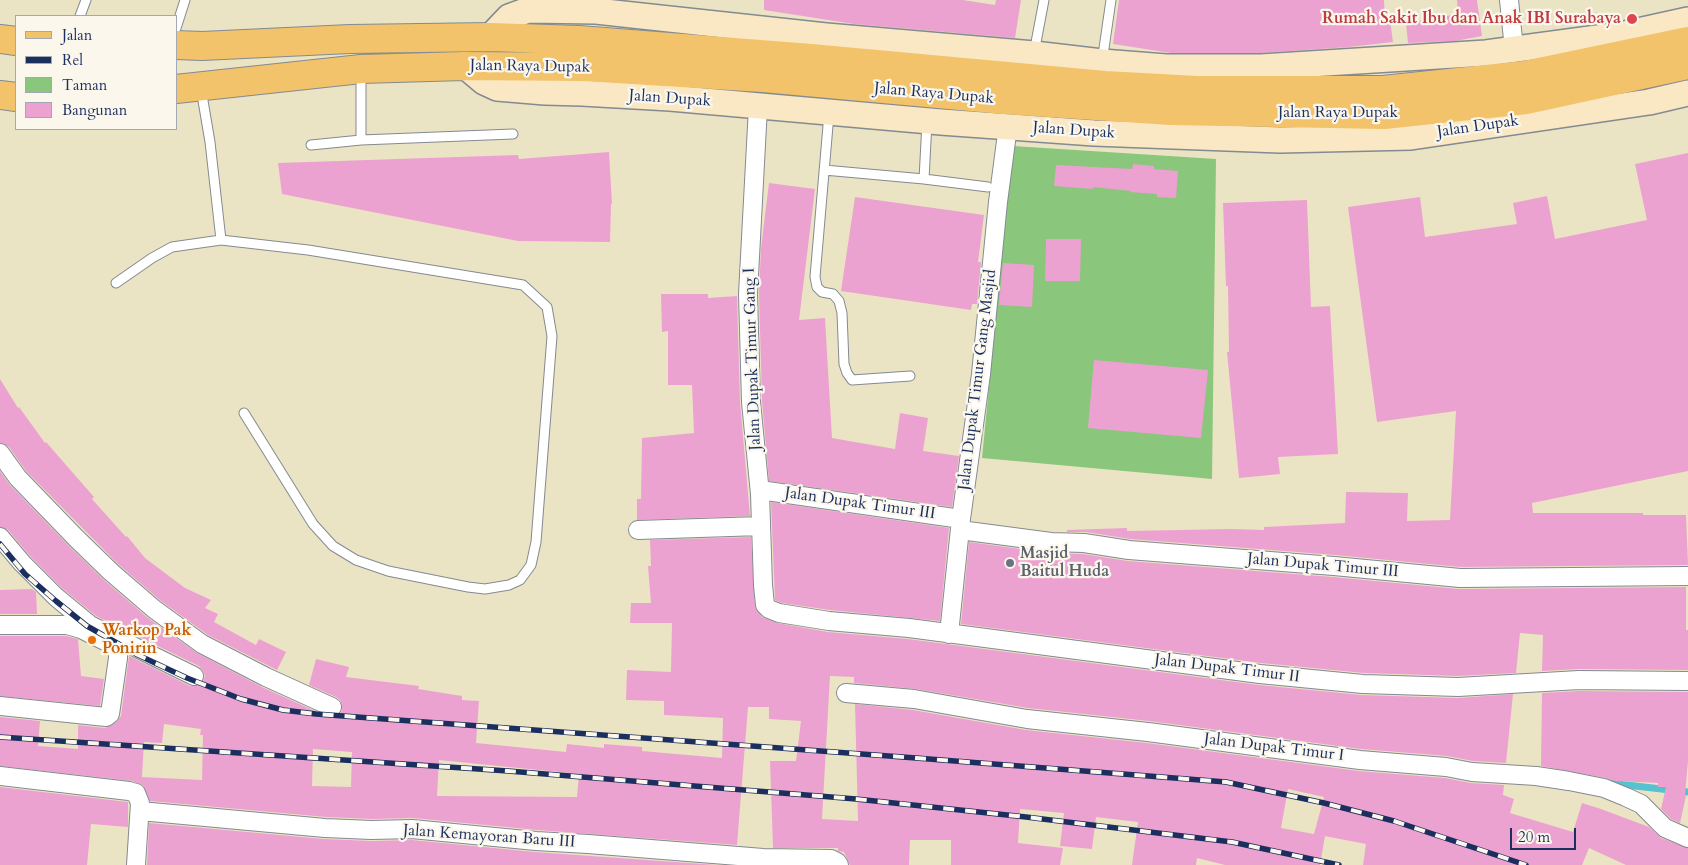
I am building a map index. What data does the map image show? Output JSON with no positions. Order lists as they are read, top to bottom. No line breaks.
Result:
{"streets":{"main road":["Jalan Raya Dupak","Jalan Dupak"],"street":["Jalan Dupak Timur Gang I","Jalan Dupak Timur Gang Masjid","Jalan Dupak Timur III","Jalan Dupak Timur II","Jalan Dupak Timur I","Jalan Kemayoran Baru III"]},"crossings":[["Jalan Raya Dupak","Jalan Dupak"],["Jalan Dupak","Jalan Dupak Timur Gang I"],["Jalan Dupak","Jalan Dupak Timur Gang Masjid"],["Jalan Dupak Timur Gang I","Jalan Dupak Timur III"],["Jalan Dupak Timur Gang I","Jalan Dupak Timur II"],["Jalan Dupak Timur Gang Masjid","Jalan Dupak Timur III"],["Jalan Dupak Timur Gang Masjid","Jalan Dupak Timur II"]],"places":["Rumah Sakit Ibu dan Anak IBI Surabaya","Masjid Baitul Huda","Warkop Pak Ponirin"],"legend":["Jalan","Rel","Taman","Bangunan"],"scale_bar":"20 m"}
